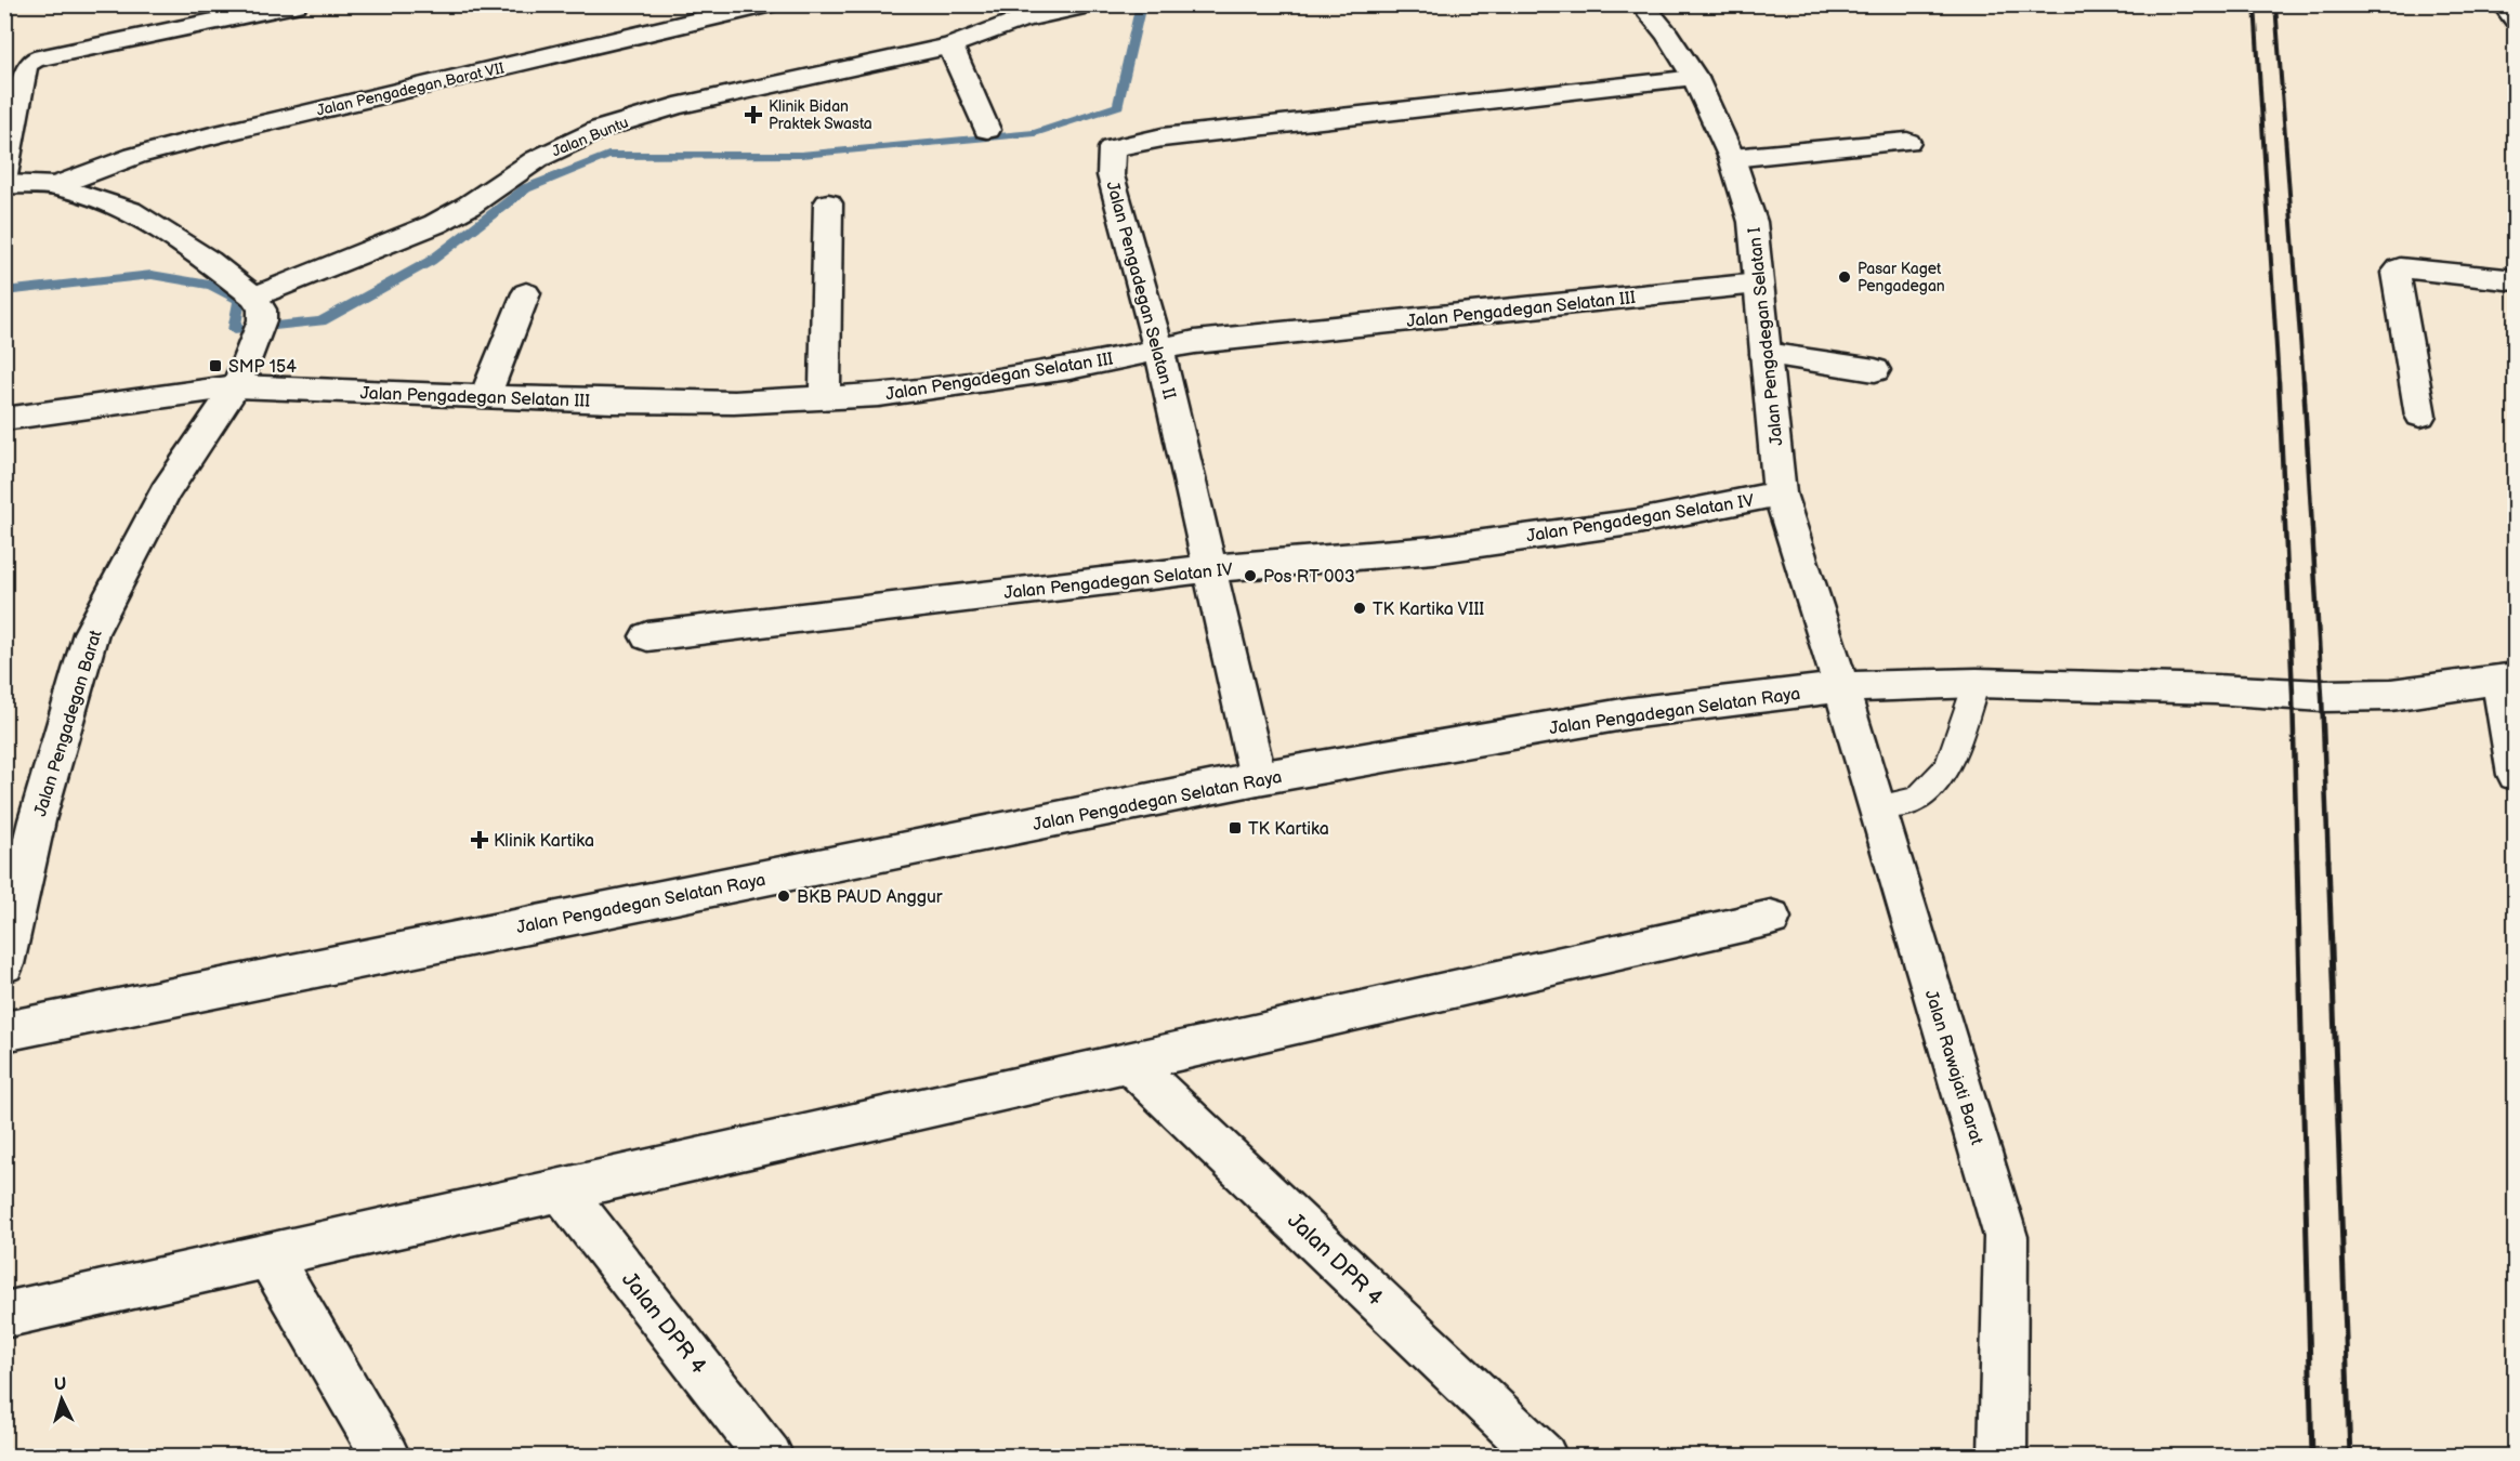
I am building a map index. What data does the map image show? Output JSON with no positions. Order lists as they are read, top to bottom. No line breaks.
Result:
{"streets":{"street":["Jalan Pengadegan Barat VII","Jalan Buntu","Jalan Pengadegan Selatan II","Jalan Pengadegan Selatan III","Jalan Pengadegan Selatan I","Jalan Pengadegan Selatan IV","Jalan Pengadegan Selatan Raya","Jalan Pengadegan Barat","Jalan Rawajati Barat","Jalan DPR 4"]},"crossings":[["Jalan Buntu","Jalan Pengadegan Barat"],["Jalan Pengadegan Selatan II","Jalan Pengadegan Selatan III"],["Jalan Pengadegan Selatan II","Jalan Pengadegan Selatan I"],["Jalan Pengadegan Selatan II","Jalan Pengadegan Selatan IV"],["Jalan Pengadegan Selatan II","Jalan Pengadegan Selatan Raya"],["Jalan Pengadegan Selatan III","Jalan Pengadegan Selatan I"],["Jalan Pengadegan Selatan III","Jalan Pengadegan Barat"],["Jalan Pengadegan Selatan I","Jalan Pengadegan Selatan IV"],["Jalan Pengadegan Selatan I","Jalan Pengadegan Selatan Raya"],["Jalan Pengadegan Selatan I","Jalan Rawajati Barat"],["Jalan Pengadegan Selatan Raya","Jalan Rawajati Barat"]],"places":{"health":["Klinik Bidan Praktek Swasta","Klinik Kartika"],"other":["Pasar Kaget Pengadegan","Pos RT 003","TK Kartika VIII","BKB PAUD Anggur"],"transit":["SMP 154","TK Kartika"]},"north":"top"}
